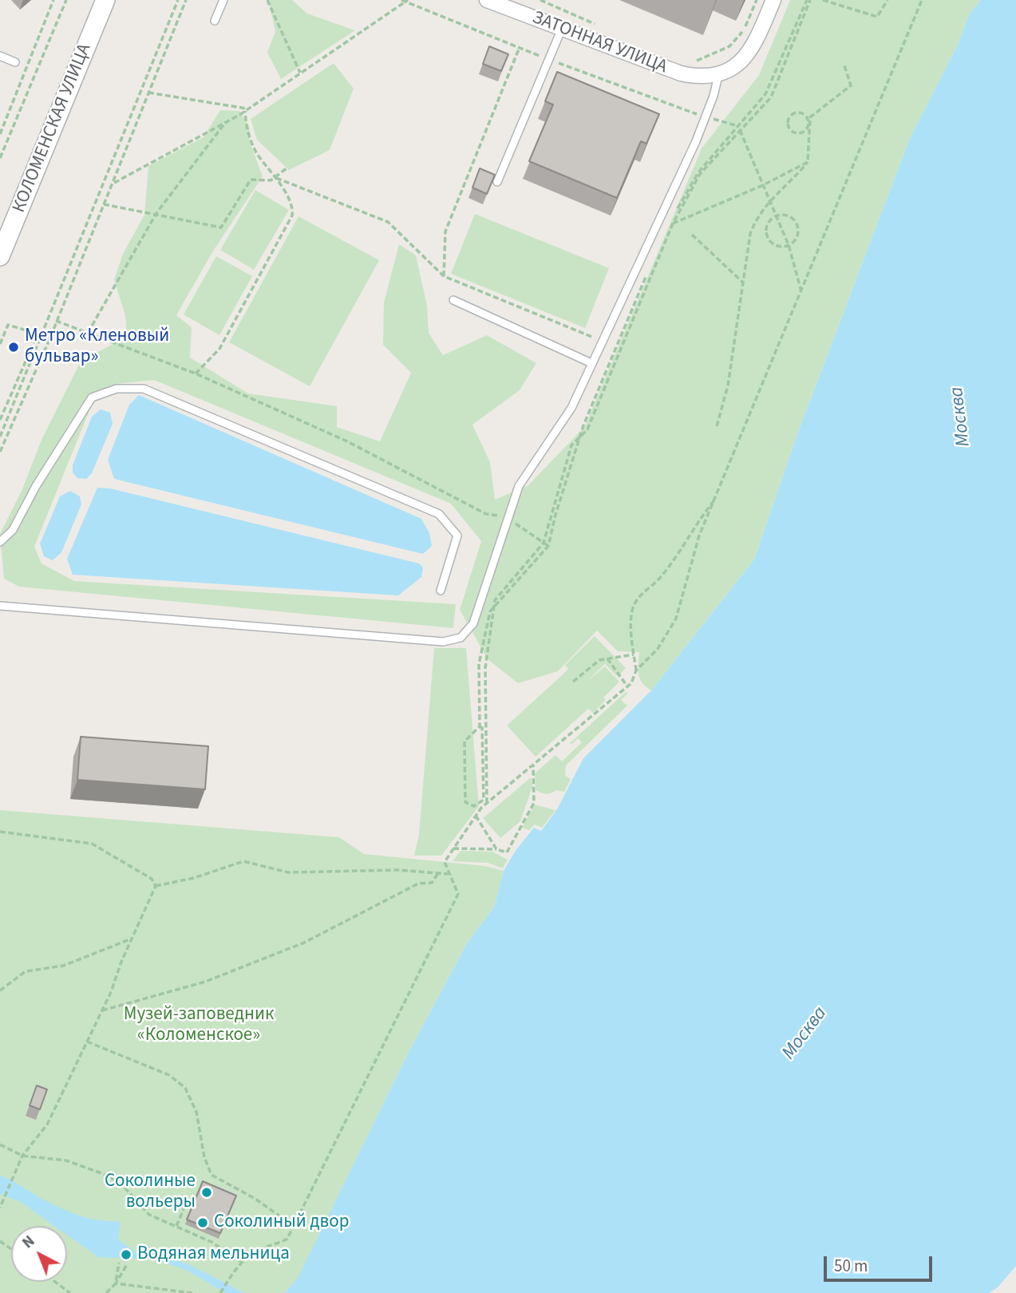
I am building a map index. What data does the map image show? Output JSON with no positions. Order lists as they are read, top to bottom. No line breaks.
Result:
{"streets":{"street":["ЗАТОННАЯ УЛИЦА","КОЛОМЕНСКАЯ УЛИЦА"]},"water":["Москва"],"parks":["Музей-заповедник «Коломенское»"],"places":["Метро «Кленовый бульвар»","Соколиные вольеры","Соколиный двор","Водяная мельница"],"scale_bar":"50 m","north":"top left"}
